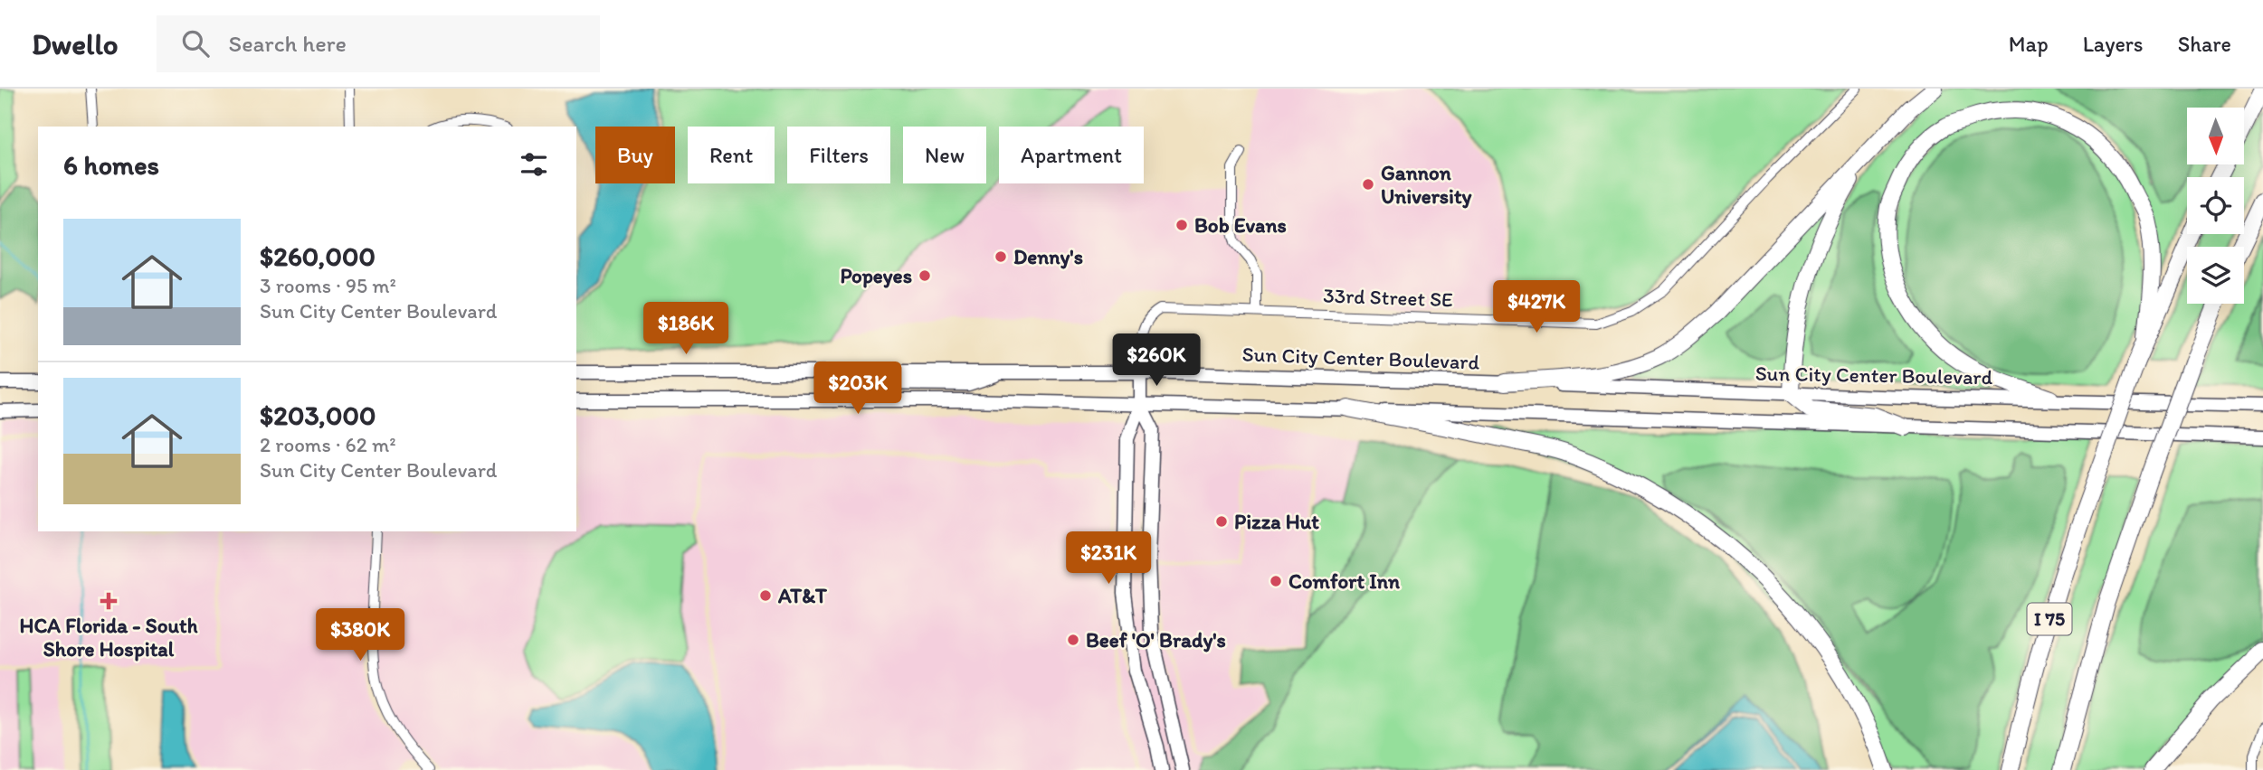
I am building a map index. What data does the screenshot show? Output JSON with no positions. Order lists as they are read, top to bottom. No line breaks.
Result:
{"streets":{"highway":["I 75"],"main road":["Sun City Center Boulevard"],"street":["33rd Street SE"]},"crossings":[["33rd Street SE","Sun City Center Boulevard"]],"places":{"other":["Gannon University","Bob Evans","Denny's","Popeyes","Pizza Hut","Comfort Inn","AT&T","Beef 'O' Brady's"],"health":["HCA Florida - South Shore Hospital"]},"north":"bottom","page":{"header":"Dwello","search":"Search here","nav":["Map","Layers","Share"],"chip":["Buy","Rent","Filters","New","Apartment"],"heading":"6 homes","list":[{"name":"$260,000","note":"3 rooms · 95 m² · Sun City Center Boulevard"},{"name":"$203,000","note":"2 rooms · 62 m² · Sun City Center Boulevard"}],"price":["$427K","$186K","$260K","$203K","$231K","$380K"]}}
